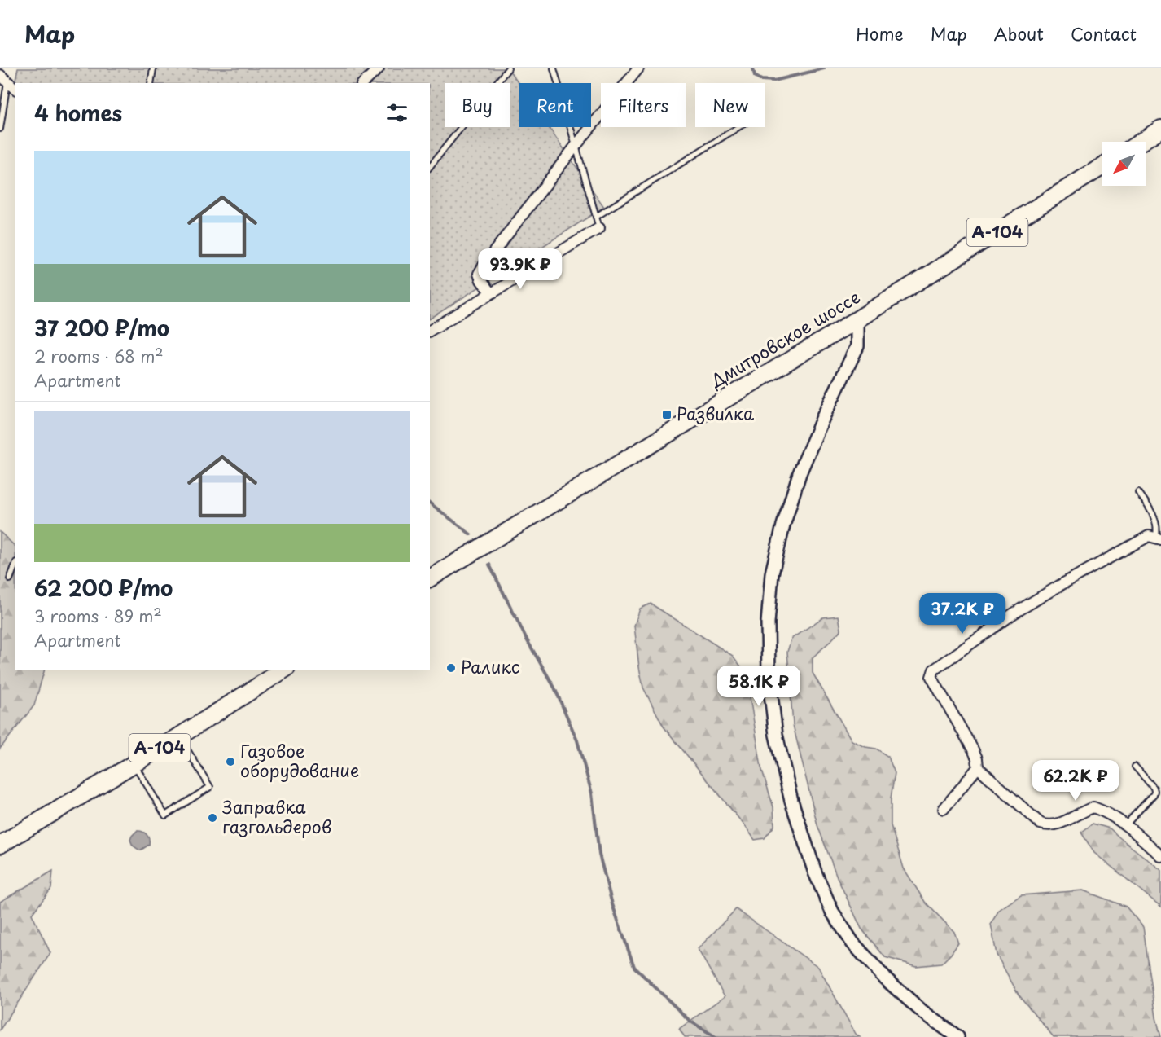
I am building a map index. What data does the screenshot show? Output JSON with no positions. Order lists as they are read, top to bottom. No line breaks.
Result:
{"streets":{"highway":["А-104","Дмитровское шоссе"]},"places":{"transit":["Развилка"],"other":["Раликс","Газовое оборудование","Заправка газгольдеров"]},"north":"bottom left","page":{"header":"Map","nav":["Home","Map","About","Contact"],"chip":["Buy","Rent","Filters","New"],"heading":"4 homes","list":[{"name":"37 200 ₽/mo","note":"2 rooms · 68 m² · Apartment"},{"name":"62 200 ₽/mo","note":"3 rooms · 89 m² · Apartment"}],"price":["93.9K ₽","37.2K ₽","58.1K ₽","62.2K ₽"]}}
